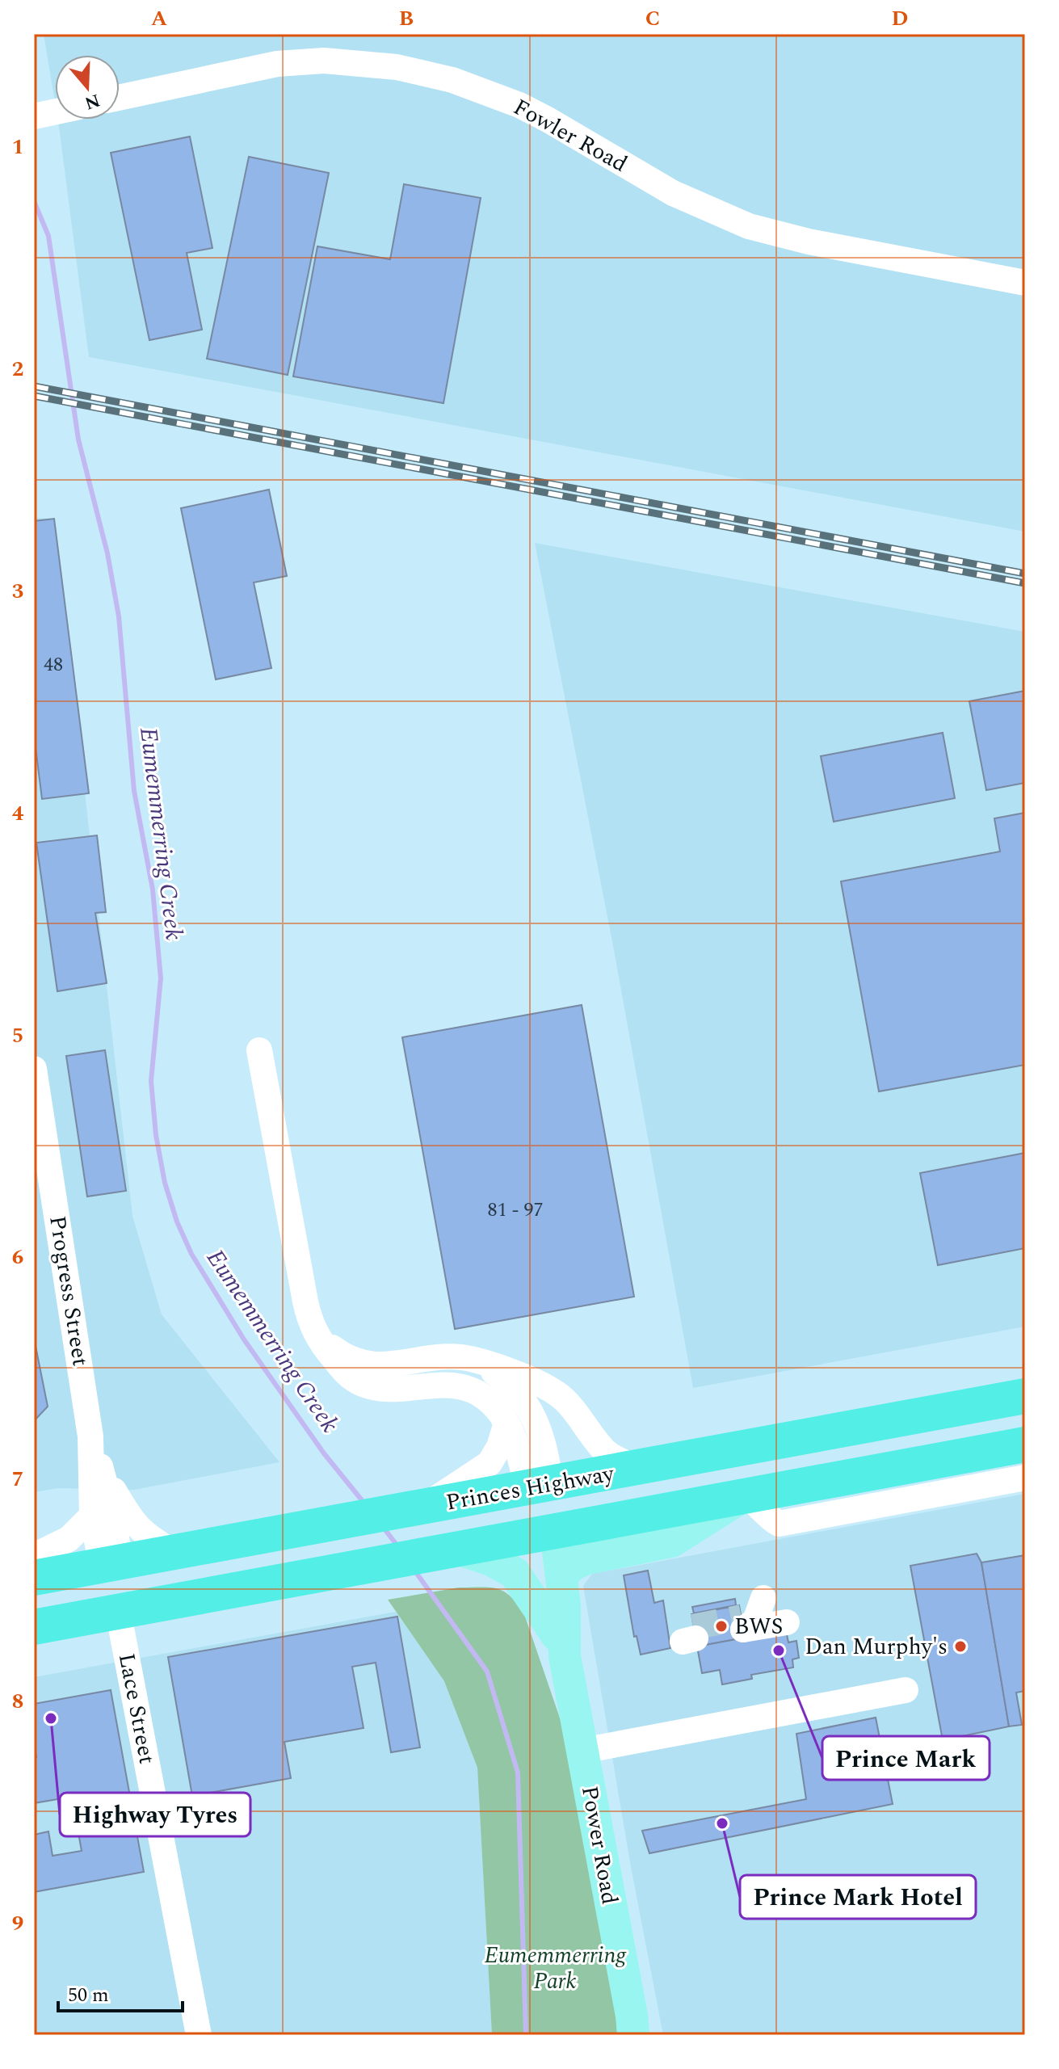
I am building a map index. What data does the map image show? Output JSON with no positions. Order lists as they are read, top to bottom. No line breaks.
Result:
{"streets":{"highway":["Princes Highway"],"main road":["Power Road"],"street":["Fowler Road","Progress Street","Lace Street"]},"crossings":[["Progress Street","Princes Highway"],["Princes Highway","Lace Street"],["Princes Highway","Power Road"]],"water":["Eumemmerring Creek"],"parks":["Eumemmerring Park"],"places":["BWS","Dan Murphy's","Prince Mark","Highway Tyres","Prince Mark Hotel"],"house_numbers":["48","81 - 97"],"scale_bar":"50 m","north":"bottom","grid":{"columns":["A","B","C","D"],"rows":["1","2","3","4","5","6","7","8","9"]}}
